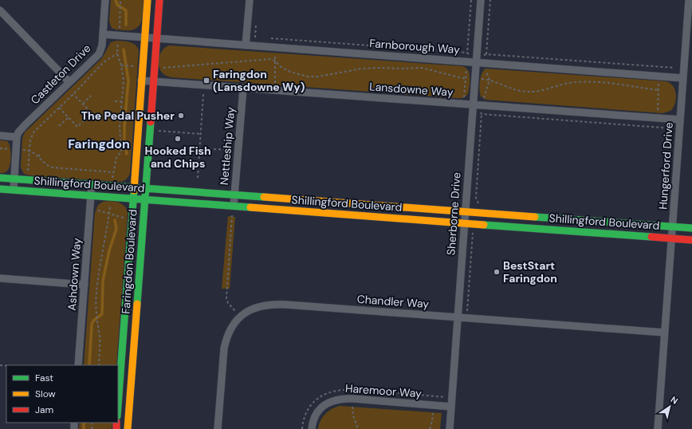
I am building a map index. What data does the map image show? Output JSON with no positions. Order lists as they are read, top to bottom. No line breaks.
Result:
{"streets":{"street":["Farnborough Way","Castleton Drive","Lansdowne Way","Nettleship Way","Hungerford Drive","Shillingford Boulevard","Sherborne Drive","Faringdon Boulevard","Ashdown Way","Chandler Way","Haremoor Way"]},"crossings":[["Farnborough Way","Castleton Drive"],["Farnborough Way","Hungerford Drive"],["Farnborough Way","Sherborne Drive"],["Farnborough Way","Faringdon Boulevard"],["Lansdowne Way","Nettleship Way"],["Lansdowne Way","Hungerford Drive"],["Lansdowne Way","Sherborne Drive"],["Lansdowne Way","Faringdon Boulevard"],["Nettleship Way","Shillingford Boulevard"],["Hungerford Drive","Shillingford Boulevard"],["Hungerford Drive","Chandler Way"],["Shillingford Boulevard","Sherborne Drive"],["Shillingford Boulevard","Faringdon Boulevard"],["Shillingford Boulevard","Ashdown Way"],["Sherborne Drive","Chandler Way"],["Sherborne Drive","Haremoor Way"]],"districts":["Faringdon"],"places":{"transit":["Faringdon (Lansdowne Wy)"],"other":["The Pedal Pusher","Hooked Fish and Chips","BestStart Faringdon"]},"legend":["Fast","Slow","Jam"],"north":"top right"}
